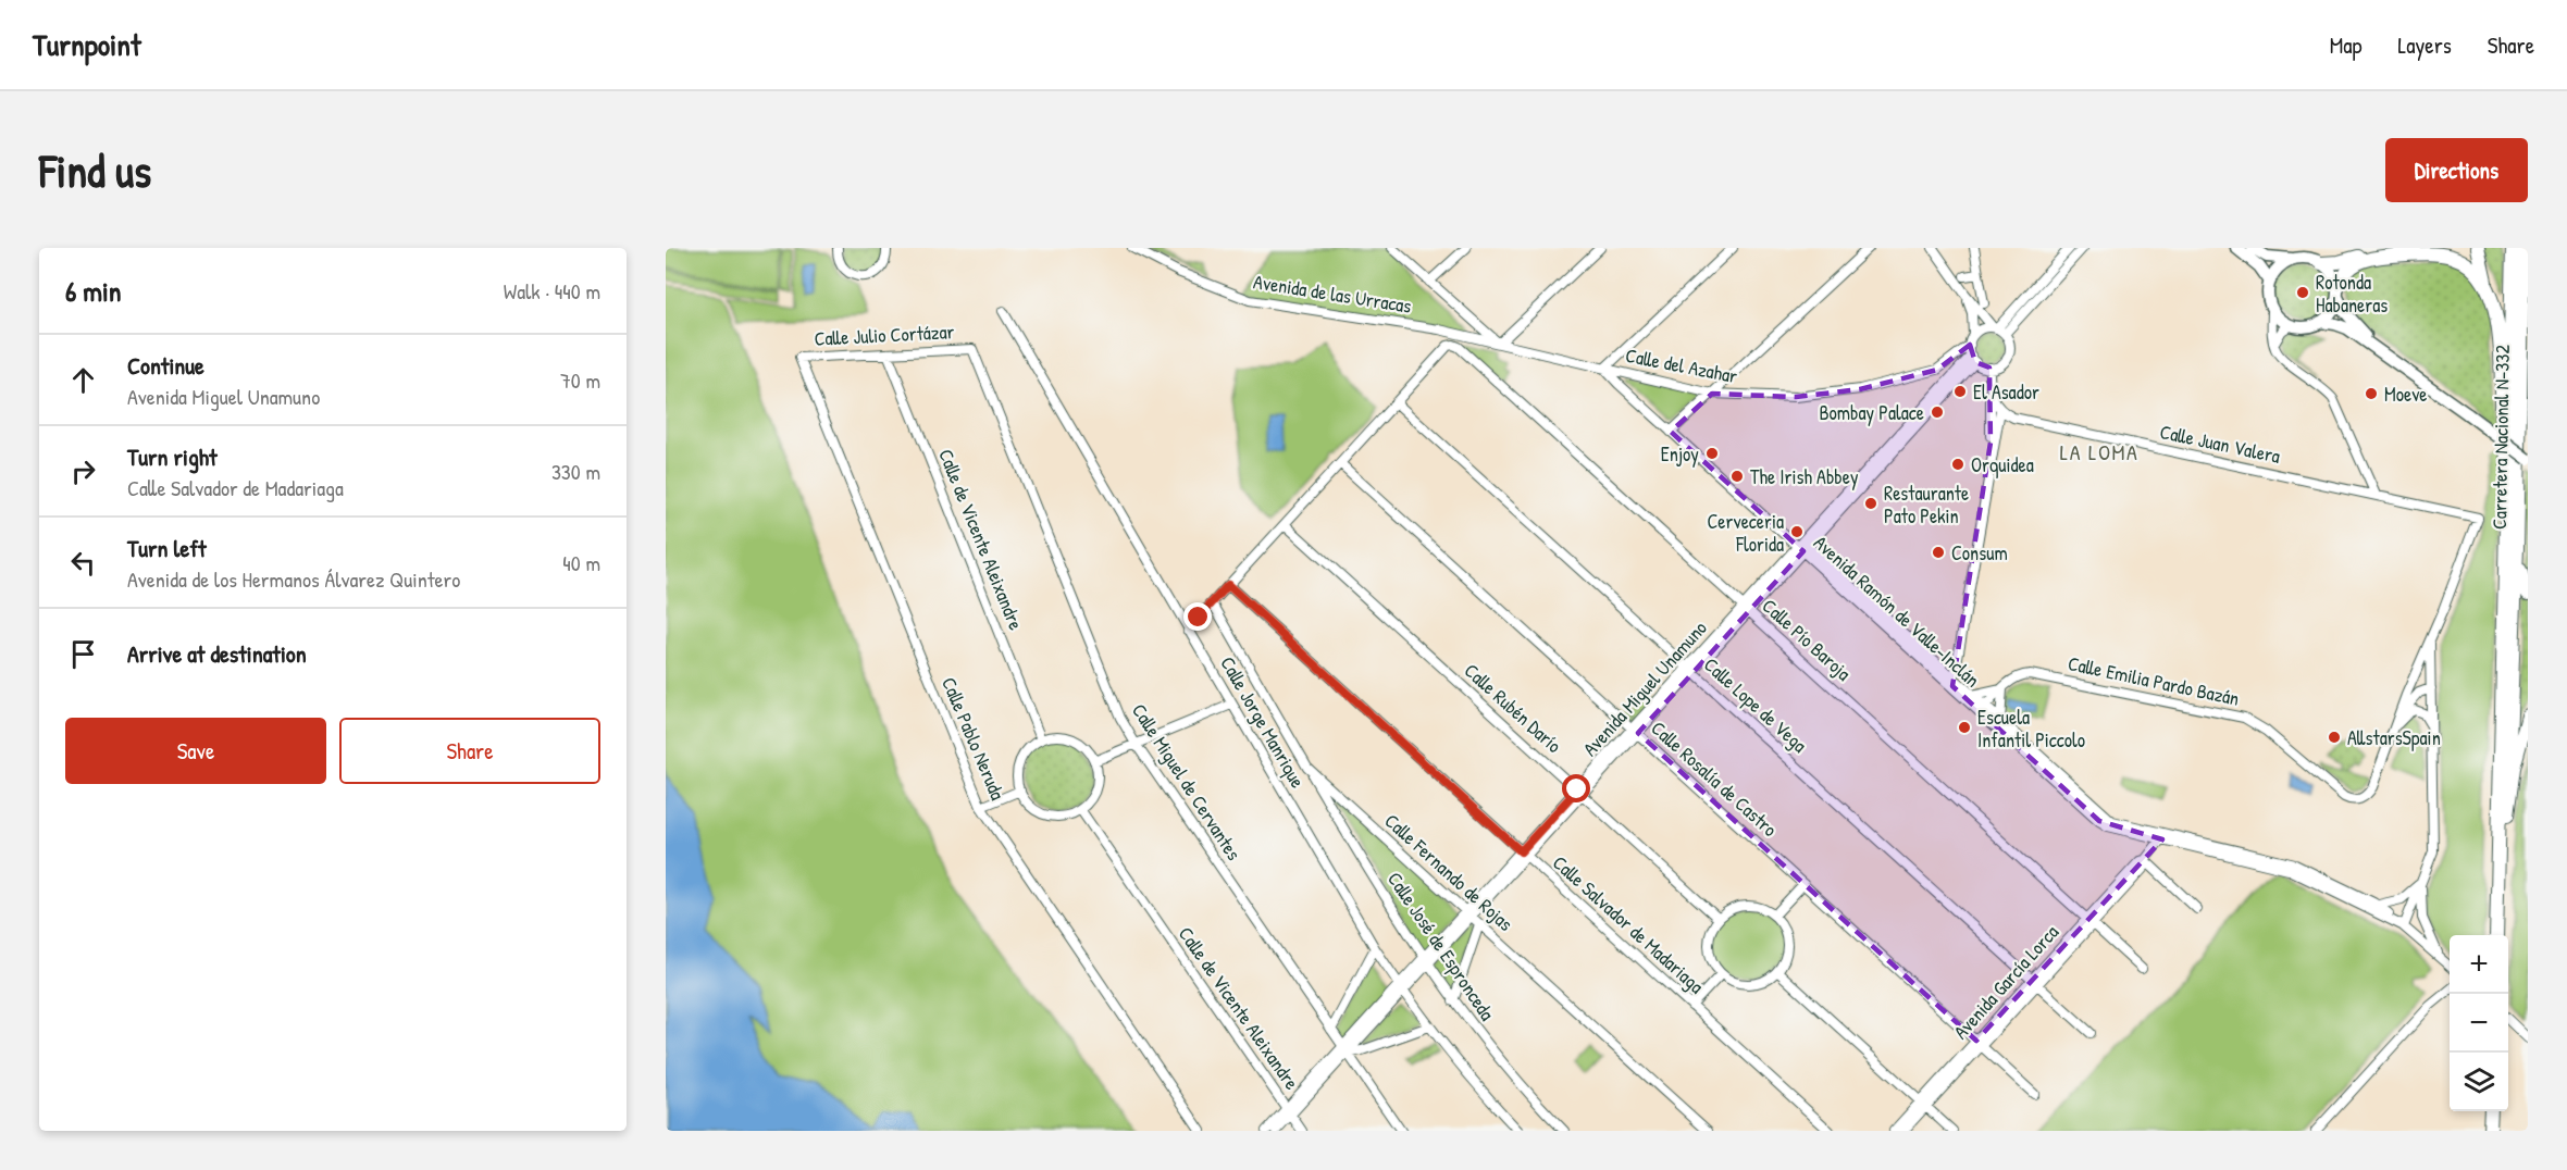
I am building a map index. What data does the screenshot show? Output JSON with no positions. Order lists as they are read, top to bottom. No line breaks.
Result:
{"streets":{"highway":["Carretera Nacional N-332"],"street":["Avenida de las Urracas","Calle Julio Cortázar","Calle del Azahar","Calle Juan Valera","Calle de Vicente Aleixandre","Avenida Ramón de Valle-Inclán","Calle Pío Baroja","Calle Emilia Pardo Bazán","Avenida Miguel Unamuno","Calle Lope de Vega","Calle Rubén Darío","Calle Jorge Manrique","Calle Pablo Neruda","Calle Rosalía de Castro","Calle Miguel de Cervantes","Calle Fernando de Rojas","Calle Salvador de Madariaga","Calle José de Espronceda","Avenida García Lorca"]},"crossings":[["Avenida de las Urracas","Calle del Azahar"],["Calle Julio Cortázar","Calle de Vicente Aleixandre"],["Calle Julio Cortázar","Calle Pablo Neruda"],["Calle Julio Cortázar","Calle Miguel de Cervantes"],["Calle del Azahar","Avenida Ramón de Valle-Inclán"],["Calle del Azahar","Avenida Miguel Unamuno"],["Calle de Vicente Aleixandre","Avenida Miguel Unamuno"],["Avenida Ramón de Valle-Inclán","Calle Emilia Pardo Bazán"],["Avenida Ramón de Valle-Inclán","Avenida Miguel Unamuno"],["Avenida Ramón de Valle-Inclán","Avenida García Lorca"],["Calle Pío Baroja","Avenida Miguel Unamuno"],["Calle Pío Baroja","Avenida García Lorca"],["Avenida Miguel Unamuno","Calle Lope de Vega"],["Avenida Miguel Unamuno","Calle Rubén Darío"],["Avenida Miguel Unamuno","Calle Jorge Manrique"],["Avenida Miguel Unamuno","Calle Rosalía de Castro"],["Avenida Miguel Unamuno","Calle Miguel de Cervantes"],["Avenida Miguel Unamuno","Calle Fernando de Rojas"],["Avenida Miguel Unamuno","Calle Salvador de Madariaga"],["Avenida Miguel Unamuno","Calle José de Espronceda"],["Calle Lope de Vega","Avenida García Lorca"],["Calle Rosalía de Castro","Avenida García Lorca"],["Calle Fernando de Rojas","Calle José de Espronceda"]],"districts":["LA LOMA"],"places":["Rotonda Habaneras","El Asador","Moeve","Bombay Palace","Enjoy","Orquidea","The Irish Abbey","Restaurante Pato Pekin","Cerveceria Florida","Consum","Escuela Infantil Piccolo","AllstarsSpain"],"page":{"header":"Turnpoint","nav":["Map","Layers","Share"],"buttons":["Directions",["Save","Share"]],"title":"Find us","heading":["6 min","Walk · 440 m"],"list":[["Continue","Avenida Miguel Unamuno","70 m"],["Turn right","Calle Salvador de Madariaga","330 m"],["Turn left","Avenida de los Hermanos Álvarez Quintero","40 m"],"Arrive at destination"],"map_buttons":["+","−"]}}
